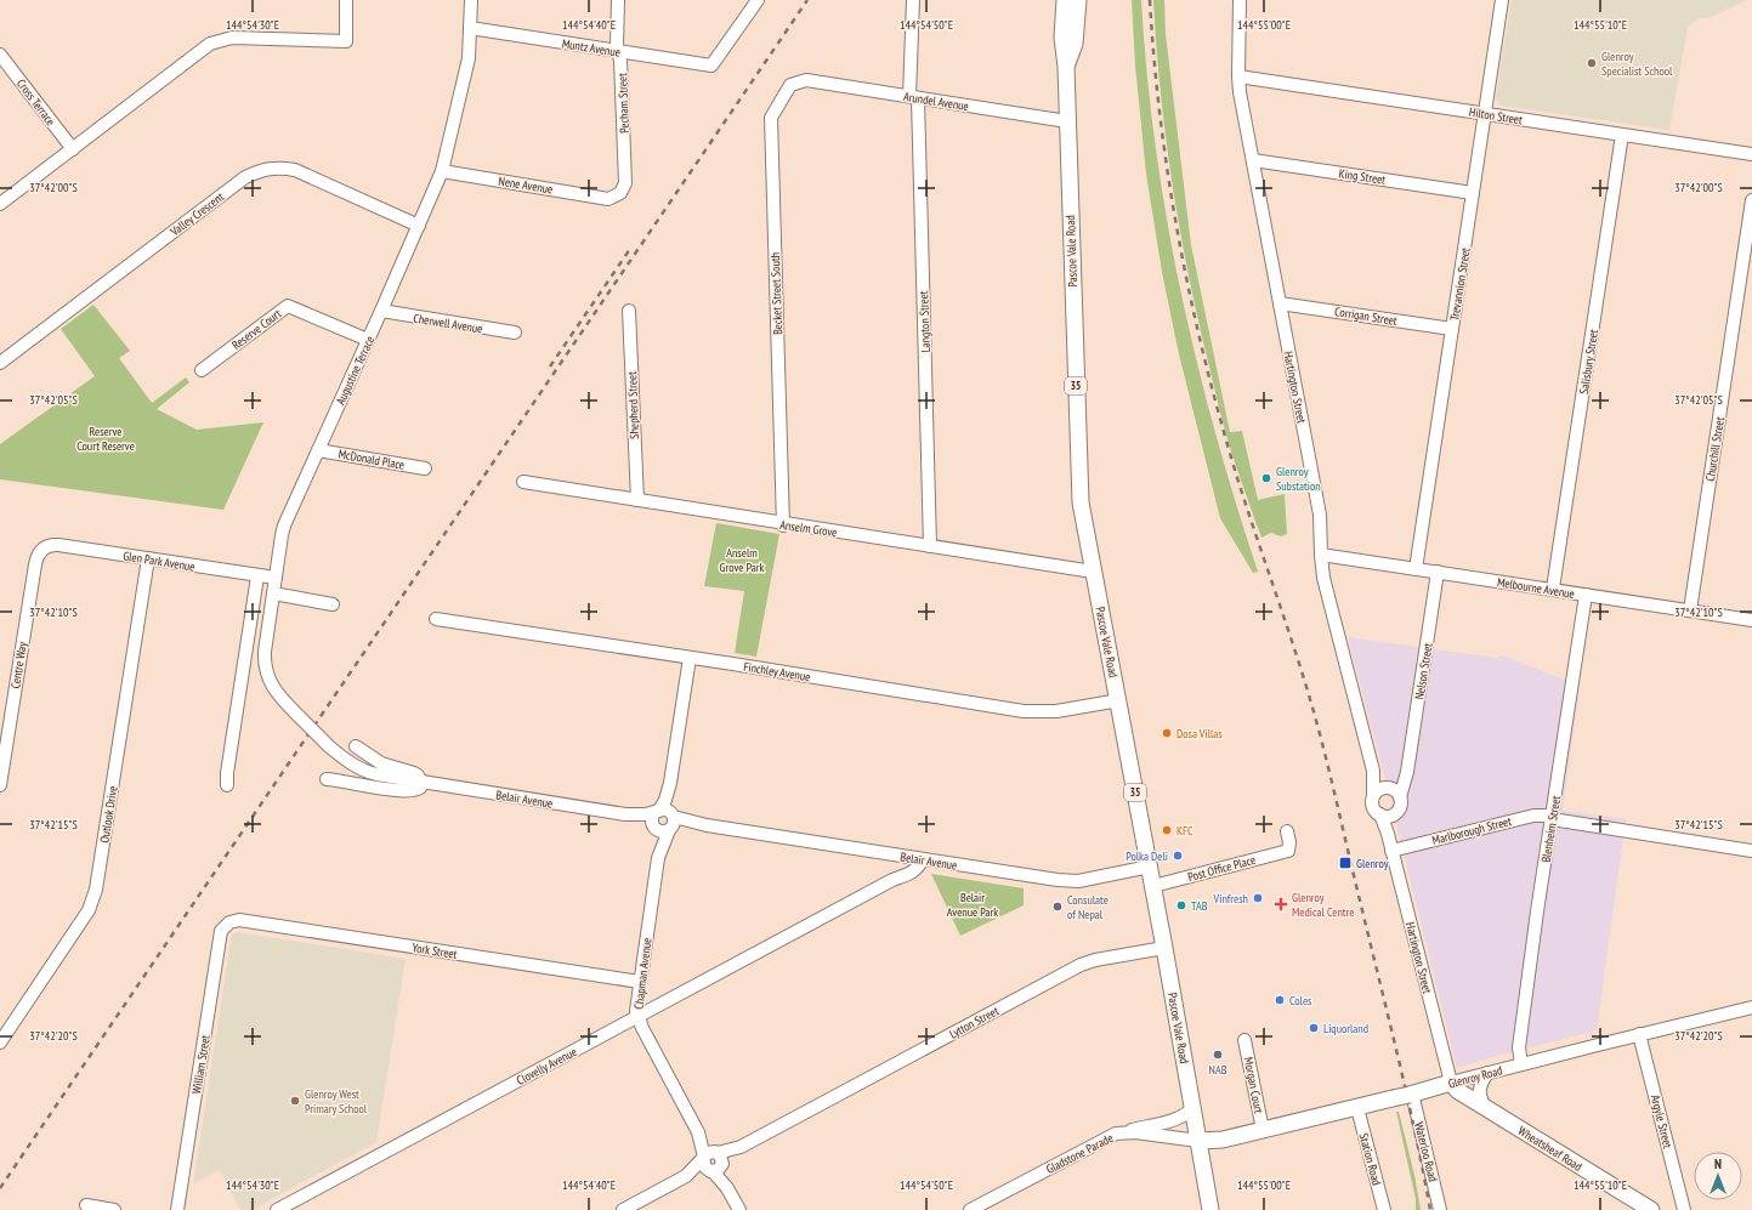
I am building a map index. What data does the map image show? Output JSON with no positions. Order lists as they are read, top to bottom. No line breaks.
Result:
{"streets":{"main road":["Pascoe Vale Road","35","Glenroy Road","Wheatsheaf Road"],"street":["Muntz Avenue","Arundel Avenue","Cross Terrace","Pecham Street","Hilton Street","King Street","Nene Avenue","Valley Crescent","Trevannion Street","Becket Street South","Corrigan Street","Langton Street","Cherwell Avenue","Reserve Court","Salisbury Street","Augustine Terrace","Hartington Street","Shepherd Street","Churchill Street","McDonald Place","Anselm Grove","Glen Park Avenue","Melbourne Avenue","Centre Way","Finchley Avenue","Nelson Street","Belair Avenue","Outlook Drive","Blenheim Street","Marlborough Street","Post Office Place","York Street","Chapman Avenue","Lytton Street","William Street","Clovelly Avenue","Morgan Court","Argyle Street","Waterloo Road","Gladstone Parade","Station Road"]},"crossings":[["Muntz Avenue","Pecham Street"],["Muntz Avenue","Augustine Terrace"],["Arundel Avenue","Pascoe Vale Road"],["Arundel Avenue","Becket Street South"],["Arundel Avenue","Langton Street"],["Pecham Street","Nene Avenue"],["Hilton Street","Trevannion Street"],["Hilton Street","Salisbury Street"],["Hilton Street","Hartington Street"],["King Street","Trevannion Street"],["King Street","Hartington Street"],["Nene Avenue","Augustine Terrace"],["Valley Crescent","Augustine Terrace"],["Pascoe Vale Road","Anselm Grove"],["Pascoe Vale Road","Finchley Avenue"],["Pascoe Vale Road","Belair Avenue"],["Pascoe Vale Road","Post Office Place"],["Pascoe Vale Road","Lytton Street"],["Pascoe Vale Road","Glenroy Road"],["Pascoe Vale Road","Gladstone Parade"],["Trevannion Street","Corrigan Street"],["Trevannion Street","Melbourne Avenue"],["Becket Street South","Anselm Grove"],["Corrigan Street","Hartington Street"],["Langton Street","Anselm Grove"],["Cherwell Avenue","Augustine Terrace"],["Reserve Court","Augustine Terrace"],["Salisbury Street","Melbourne Avenue"],["Augustine Terrace","McDonald Place"],["Augustine Terrace","Glen Park Avenue"],["Augustine Terrace","Belair Avenue"],["Hartington Street","Melbourne Avenue"],["Hartington Street","Nelson Street"],["Hartington Street","Marlborough Street"],["Hartington Street","Glenroy Road"],["Hartington Street","Wheatsheaf Road"],["Shepherd Street","Anselm Grove"],["Churchill Street","Melbourne Avenue"],["Glen Park Avenue","Centre Way"],["Glen Park Avenue","Outlook Drive"],["Melbourne Avenue","Nelson Street"],["Melbourne Avenue","Blenheim Street"],["Belair Avenue","Chapman Avenue"],["Belair Avenue","Clovelly Avenue"],["Blenheim Street","Marlborough Street"],["Blenheim Street","Glenroy Road"],["York Street","Chapman Avenue"],["York Street","William Street"],["Chapman Avenue","Lytton Street"],["Chapman Avenue","Clovelly Avenue"],["Glenroy Road","Morgan Court"],["Glenroy Road","Argyle Street"],["Glenroy Road","Wheatsheaf Road"],["Glenroy Road","Waterloo Road"],["Glenroy Road","Gladstone Parade"],["Glenroy Road","Station Road"]],"parks":["Reserve Court Reserve","Anselm Grove Park","Belair Avenue Park"],"places":{"other":["Glenroy Specialist School","Glenroy Substation","Dosa Villas","KFC","Polka Deli","Vinfresh","TAB","Consulate of Nepal","Coles","Liquorland","NAB","Glenroy West Primary School"],"transit":["Glenroy"],"health":["Glenroy Medical Centre"]},"north":"top","coordinates":["144°54'30\"E","144°54'40\"E","144°54'50\"E","144°55'00\"E","144°55'10\"E","37°42'00\"S","37°42'05\"S","37°42'10\"S","37°42'15\"S","37°42'20\"S"]}
